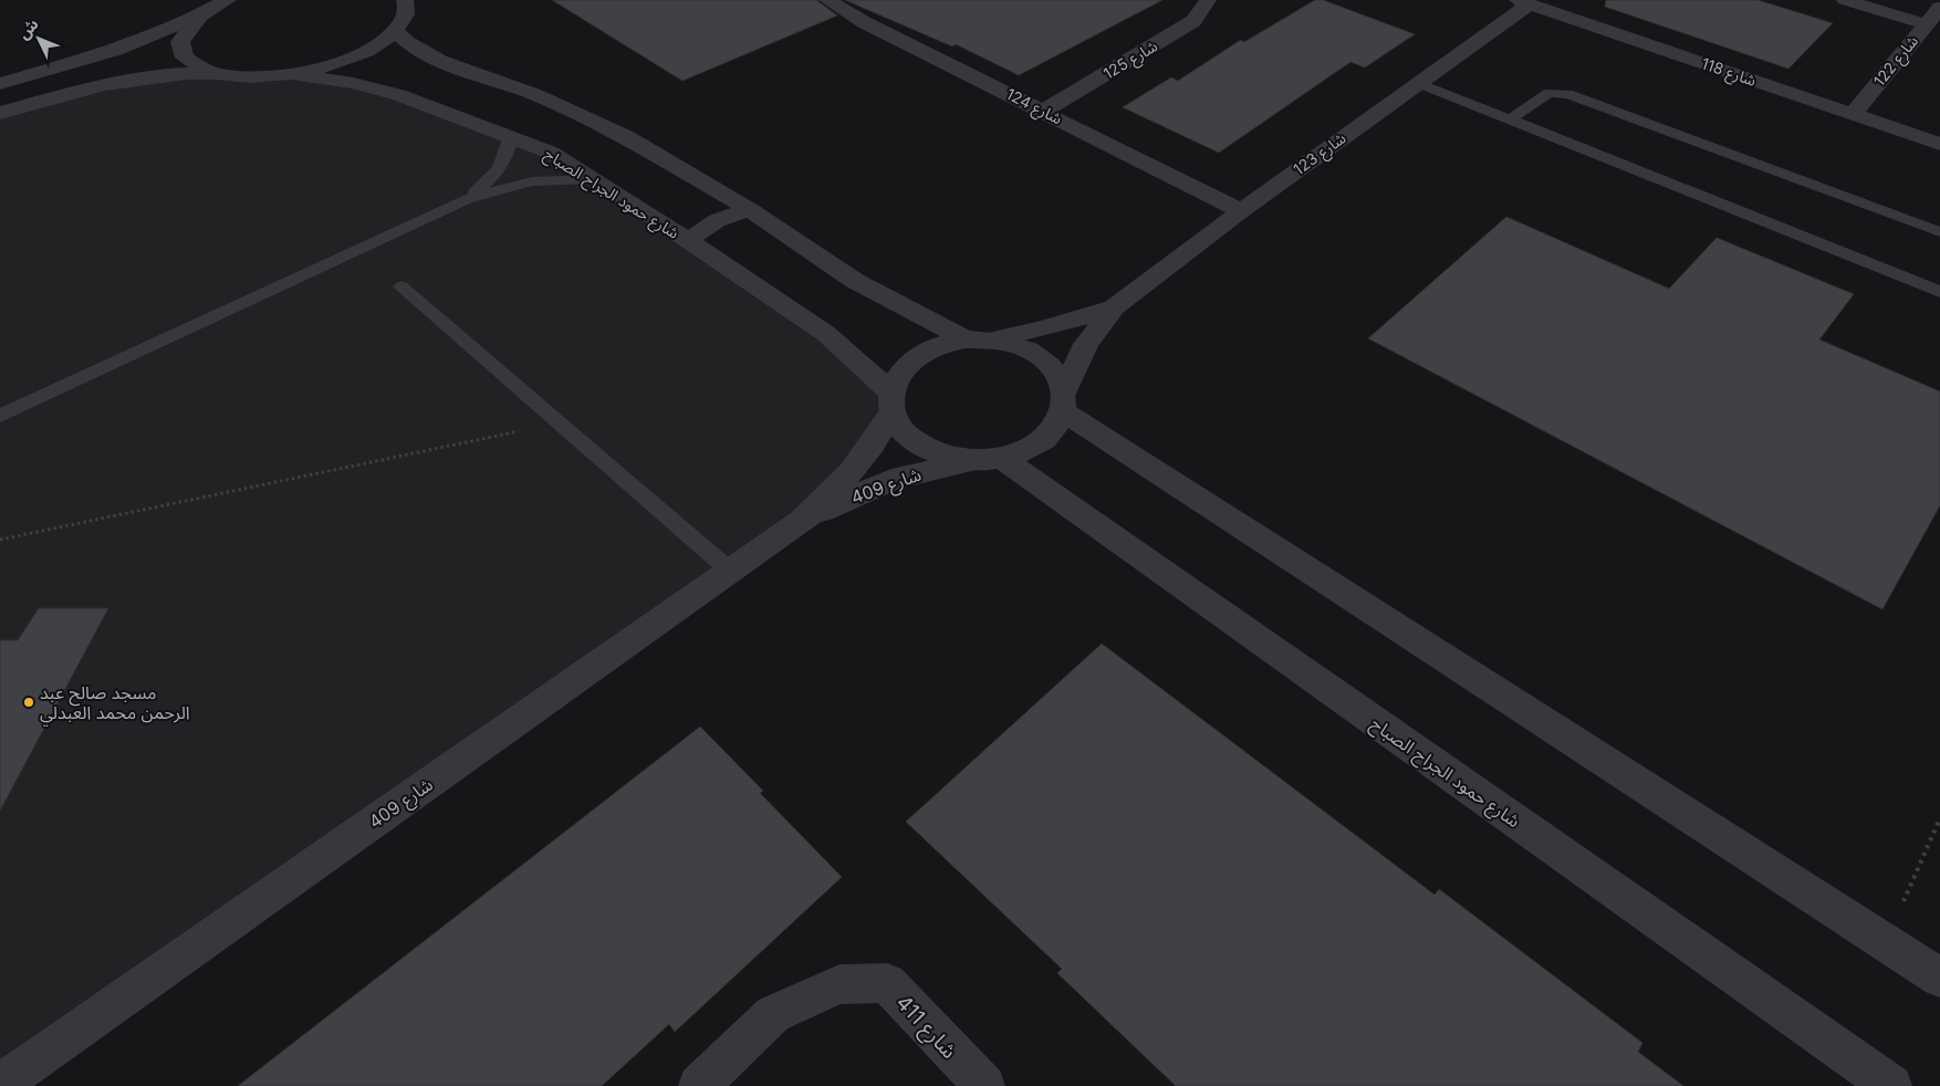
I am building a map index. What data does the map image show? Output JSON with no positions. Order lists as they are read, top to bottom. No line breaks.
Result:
{"streets":{"street":["شارع 125","شارع 122","شارع 118","شارع 124","شارع 123","شارع حمود الجراح الصباح","شارع 409","شارع 411"]},"crossings":[["شارع 125","شارع 124"],["شارع 122","شارع 118"],["شارع 118","شارع 123"],["شارع 124","شارع 123"],["شارع 123","شارع حمود الجراح الصباح"],["شارع 123","شارع 409"],["شارع حمود الجراح الصباح","شارع 409"]],"places":["مسجد صالح عبد الرحمن محمد العبدلي"],"north":"top left"}
